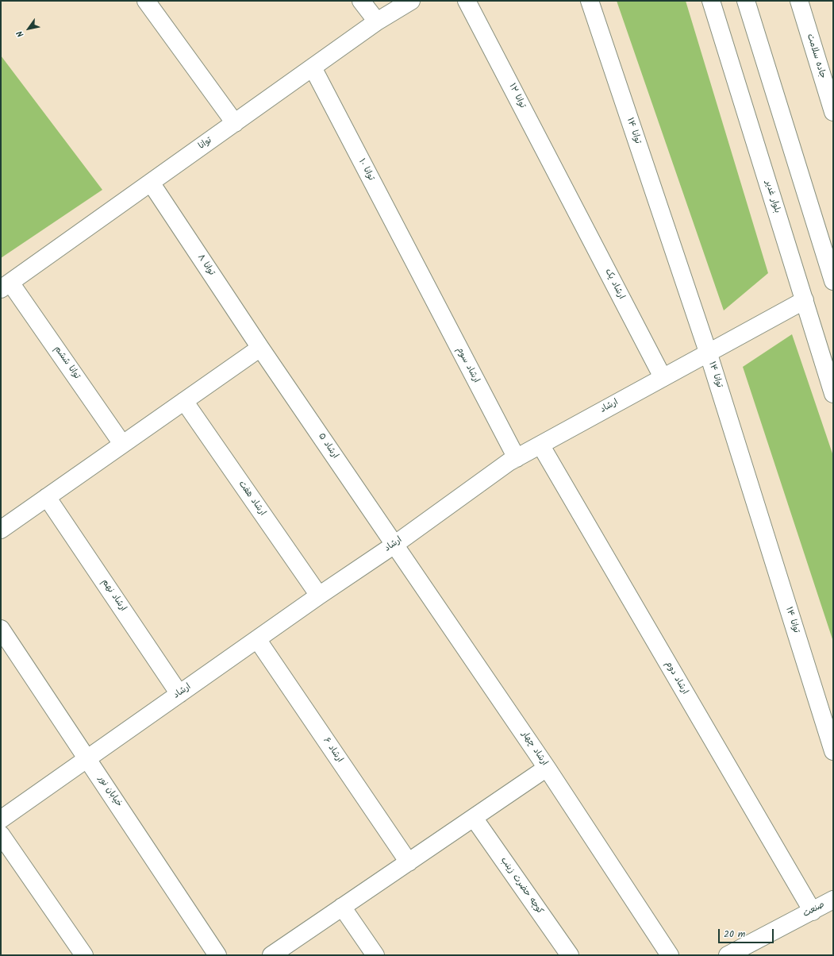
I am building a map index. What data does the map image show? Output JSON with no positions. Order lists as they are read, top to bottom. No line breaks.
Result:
{"streets":{"street":["جاده سلامت","توانا ۱۲","توانا ۱۴","توانا","توانا ۱۰","بلوار غدیر","توانا ۸","ارشاد یک","توانا ششم","ارشاد سوم","ارشاد","ارشاد ۵","ارشاد هفت","ارشاد نهم","ارشاد دوم","ارشاد چهار","ارشاد ۶","خیابان نور","کوچه حضرت زینب","صنعت"]},"crossings":[["توانا ۱۲","ارشاد یک"],["توانا ۱۴","ارشاد"],["توانا","توانا ۱۰"],["توانا","توانا ۸"],["توانا","توانا ششم"],["توانا ۱۰","ارشاد سوم"],["بلوار غدیر","ارشاد"],["توانا ۸","ارشاد ۵"],["ارشاد یک","ارشاد"],["ارشاد سوم","ارشاد"],["ارشاد","ارشاد ۵"],["ارشاد","ارشاد هفت"],["ارشاد","ارشاد نهم"],["ارشاد","ارشاد دوم"],["ارشاد","ارشاد چهار"],["ارشاد","ارشاد ۶"],["ارشاد","خیابان نور"],["ارشاد ۵","ارشاد چهار"],["ارشاد دوم","صنعت"]],"scale_bar":"20 m","north":"bottom left"}
